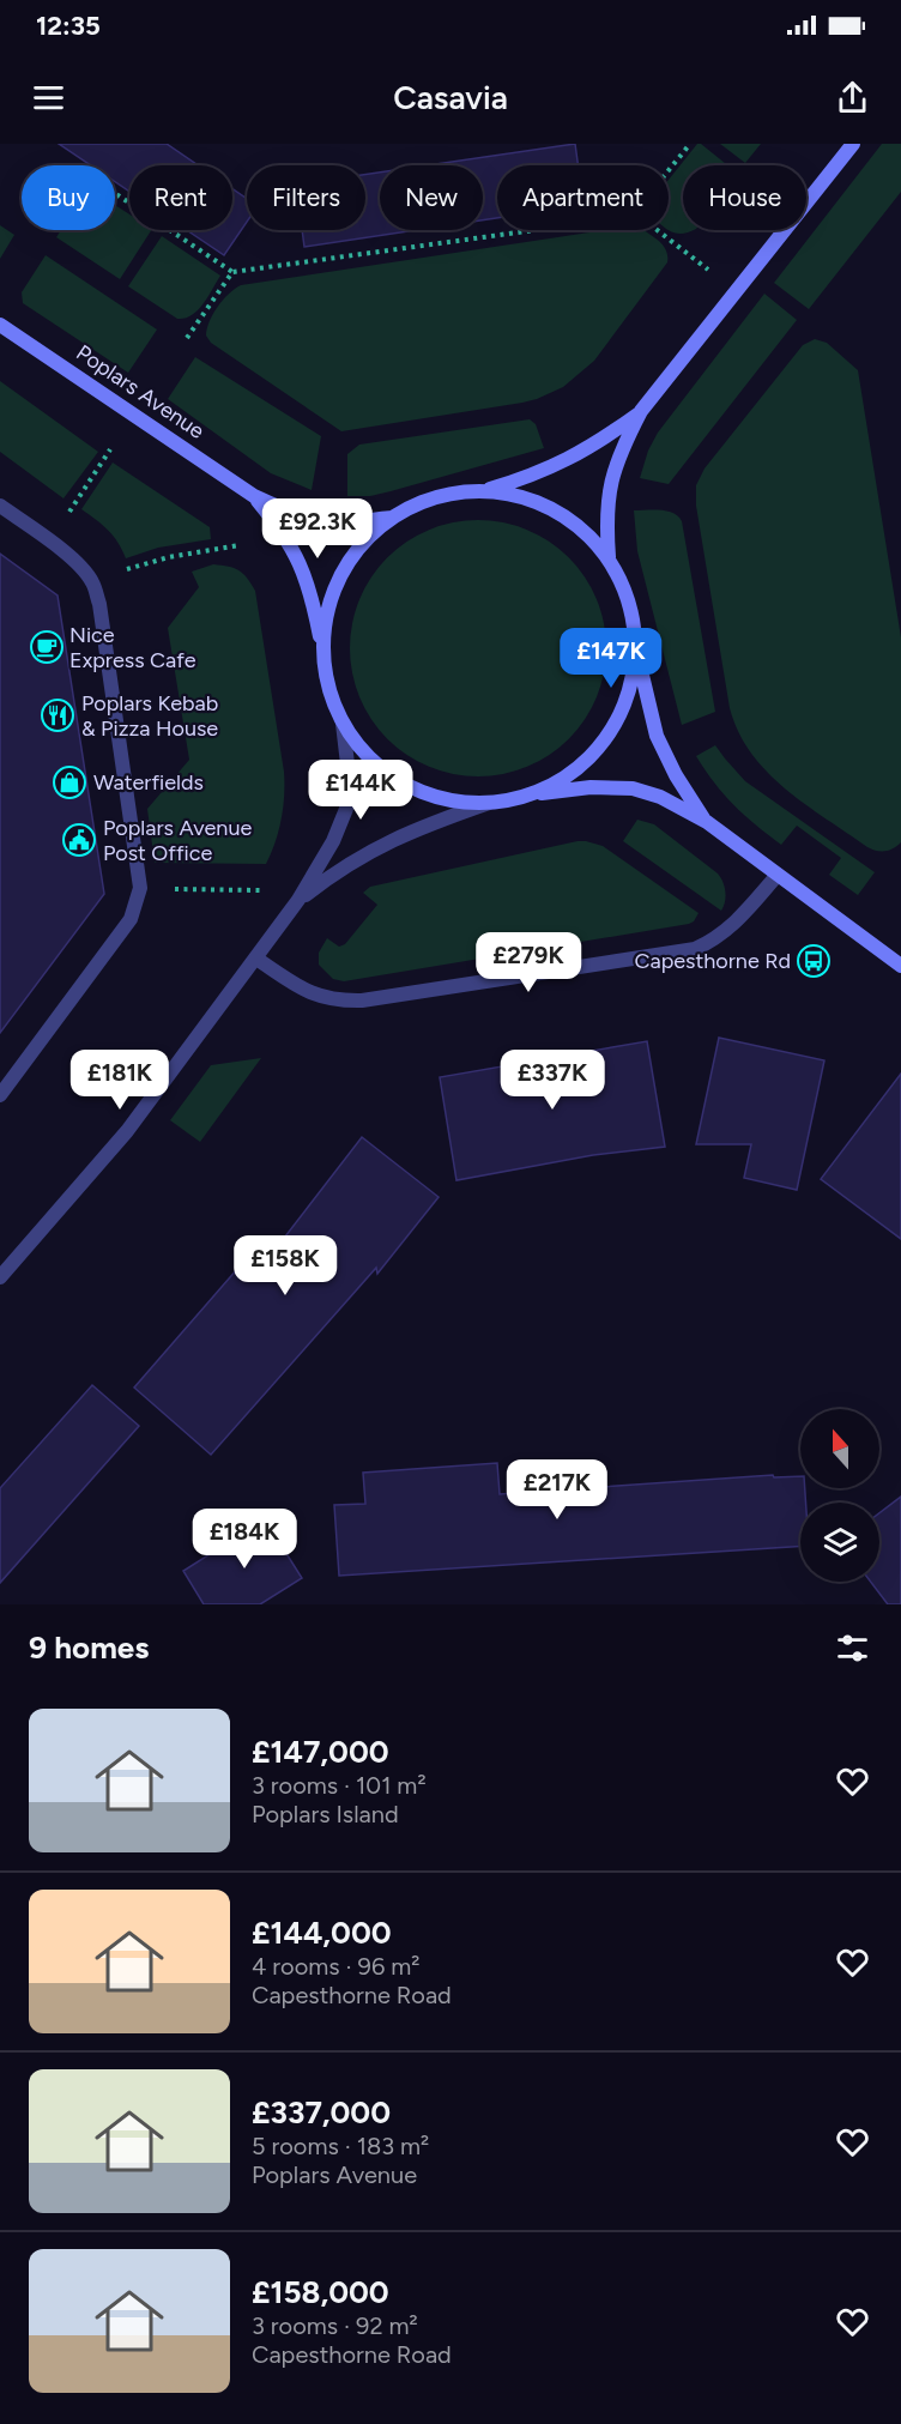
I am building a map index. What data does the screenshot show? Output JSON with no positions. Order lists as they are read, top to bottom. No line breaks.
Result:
{"streets":{"street":["Poplars Avenue"]},"places":{"cafe":["Nice Express Cafe"],"restaurant":["Poplars Kebab & Pizza House"],"shop":["Waterfields"],"public building":["Poplars Avenue Post Office"],"bus stop":["Capesthorne Rd"]},"north":"top","page":{"status":"12:35","header":"Casavia","chip":["Buy","Rent","Filters","New","Apartment","House"],"price":["£92.3K","£147K","£144K","£279K","£181K","£337K","£158K","£217K","£184K"],"heading":"9 homes","list":[{"name":"£147,000","note":"3 rooms · 101 m² · Poplars Island"},{"name":"£144,000","note":"4 rooms · 96 m² · Capesthorne Road"},{"name":"£337,000","note":"5 rooms · 183 m² · Poplars Avenue"},{"name":"£158,000","note":"3 rooms · 92 m² · Capesthorne Road"}]}}
